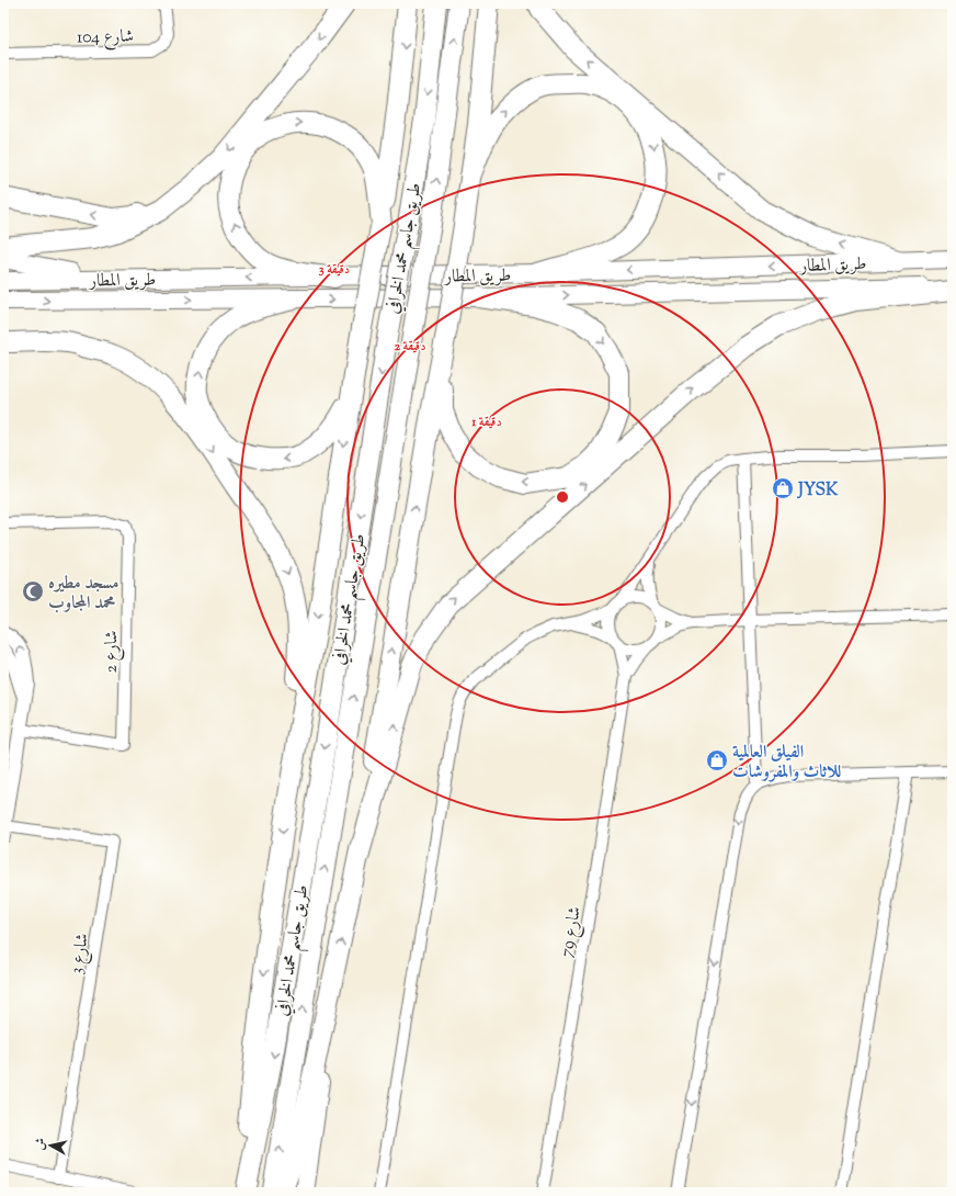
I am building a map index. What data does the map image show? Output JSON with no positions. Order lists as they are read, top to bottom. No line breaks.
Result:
{"streets":{"highway":["طريق جاسم محمد الخرافي"],"main road":["طريق المطار"],"street":["شارع 104","شارع 2","شارع 79","شارع 3"]},"places":{"shop":["JYSK","الفيلق العالمية للاثاث والمفروشات"],"mosque":["مسجد مطيره محمد المجاوب"]},"north":"left","rings":["3 دقيقة","2 دقيقة","1 دقيقة"]}
